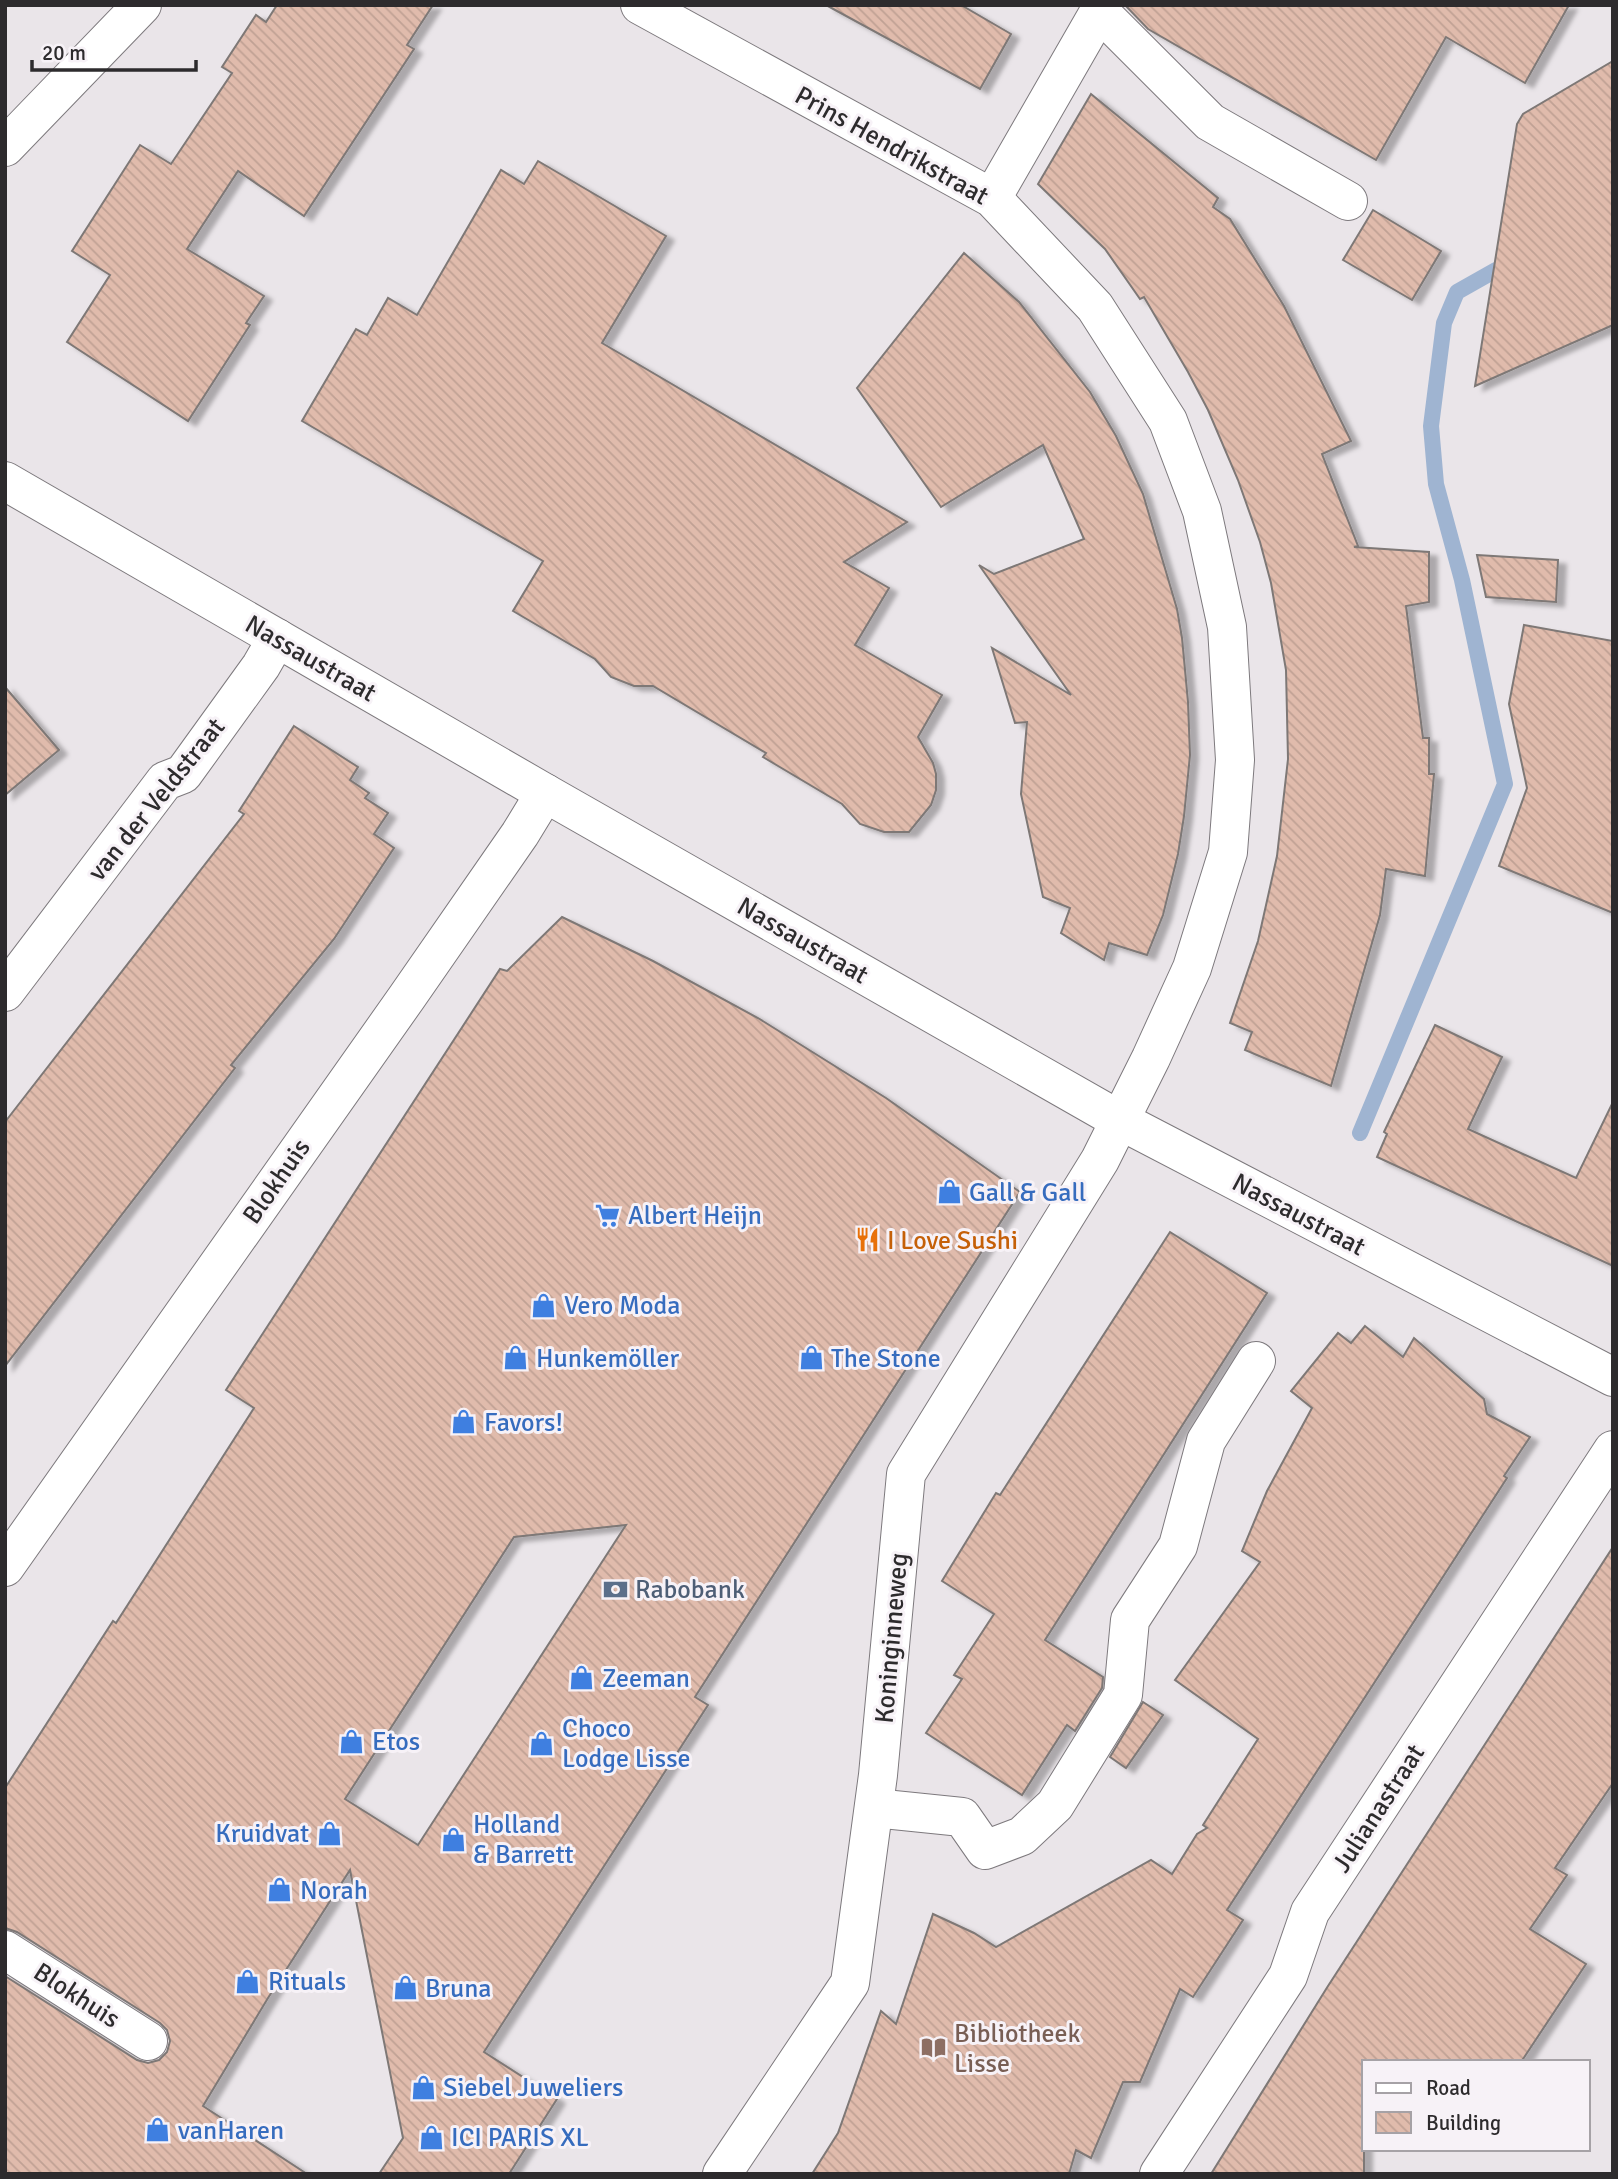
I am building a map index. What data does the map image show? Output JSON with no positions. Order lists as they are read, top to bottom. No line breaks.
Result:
{"streets":{"street":["Prins Hendrikstraat","Nassaustraat","van der Veldstraat","Blokhuis","Koninginneweg","Julianastraat"]},"crossings":[["Prins Hendrikstraat","Nassaustraat"],["Prins Hendrikstraat","Koninginneweg"],["Nassaustraat","van der Veldstraat"],["Nassaustraat","Blokhuis"],["Nassaustraat","Koninginneweg"]],"places":{"shop":["Gall & Gall","Vero Moda","Hunkemöller","The Stone","Favors!","Zeeman","Etos","Choco Lodge Lisse","Kruidvat","Holland & Barrett","Norah","Rituals","Bruna","Siebel Juweliers","vanHaren","ICI PARIS XL"],"supermarket":["Albert Heijn"],"restaurant":["I Love Sushi"],"bank":["Rabobank"],"library":["Bibliotheek Lisse"]},"legend":["Road","Building"],"scale_bar":"20 m"}
